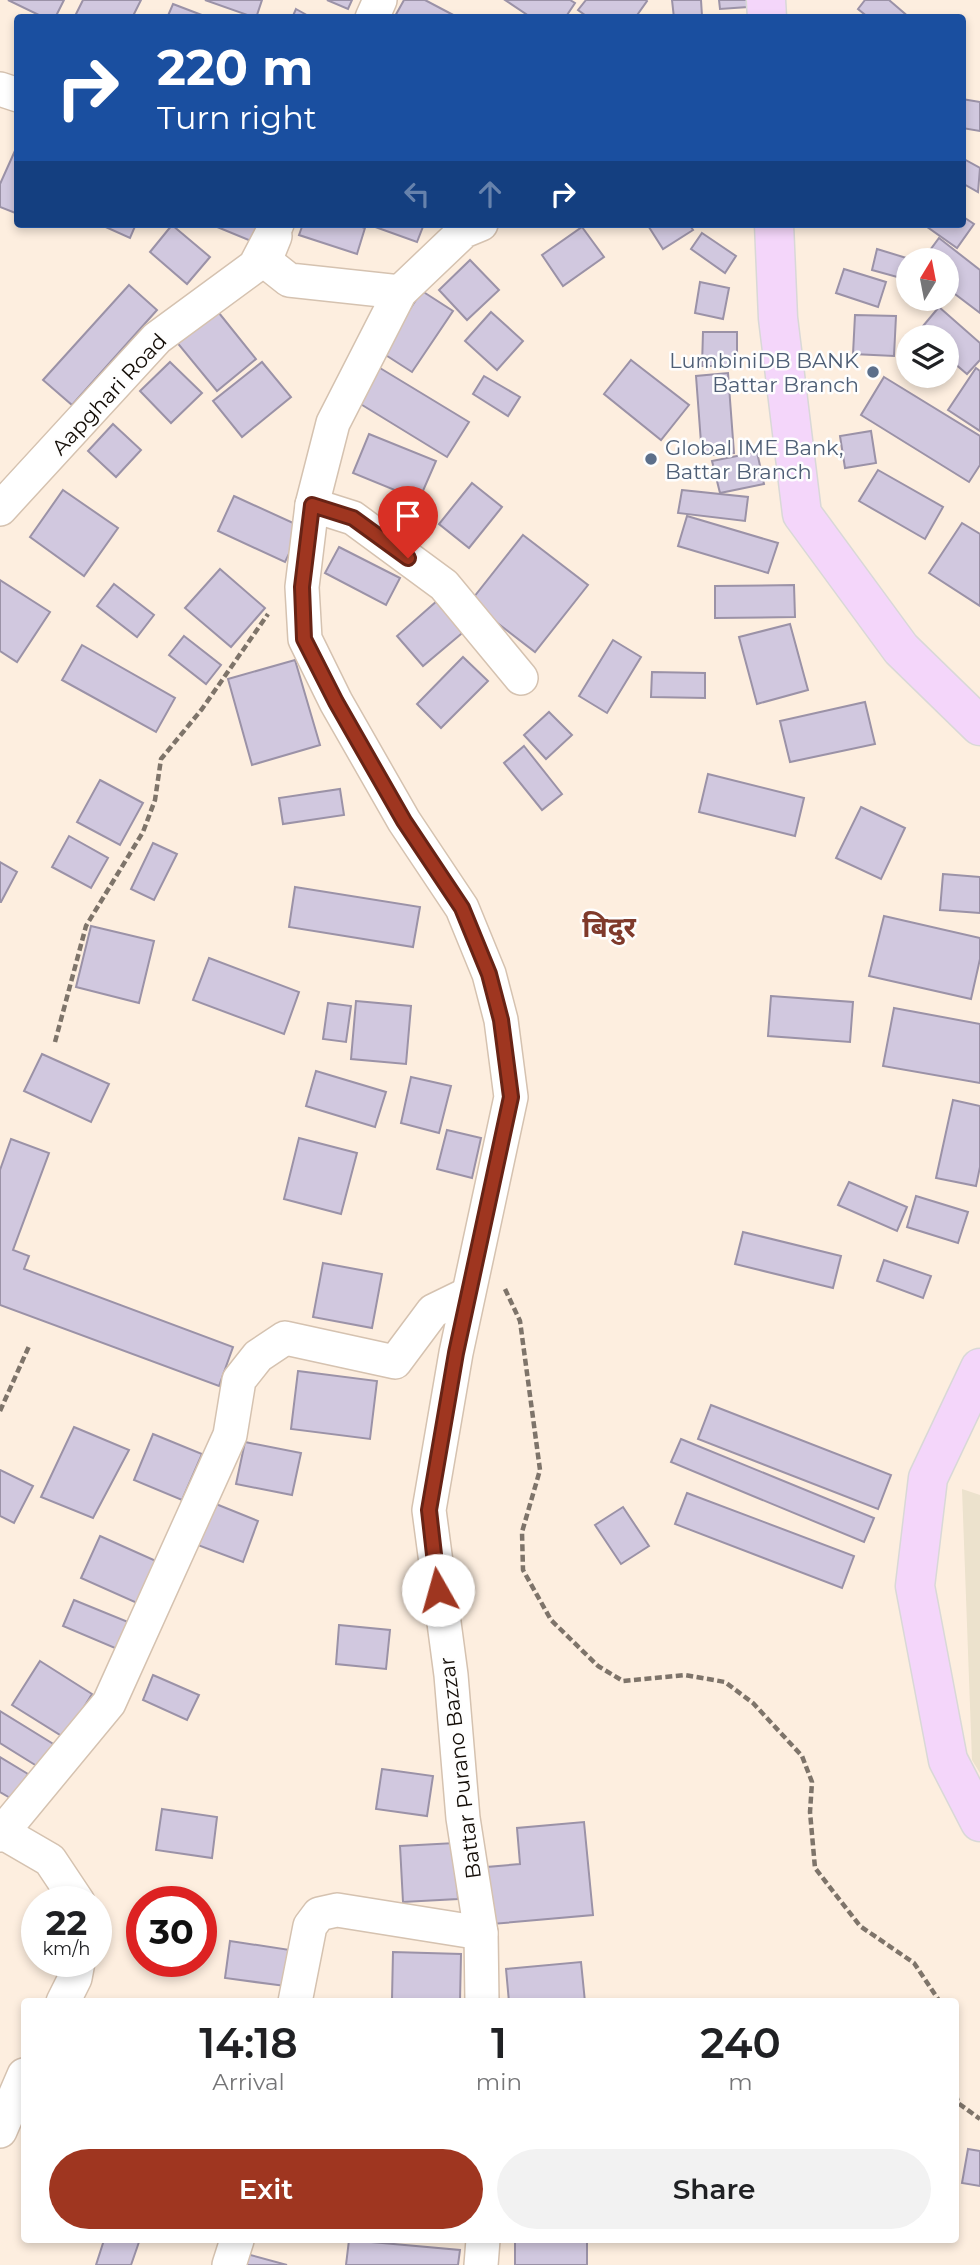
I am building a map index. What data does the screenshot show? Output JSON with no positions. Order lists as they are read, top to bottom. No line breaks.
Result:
{"streets":{"street":["Aapghari Road","Battar Purano Bazzar"]},"districts":["बिदुर"],"places":["LumbiniDB BANK Battar Branch","Global IME Bank, Battar Branch"],"north":"top","page":{"turn":["220 m","Turn right"],"speed":"22 km/h","limit":"30","eta":["14:18","Arrival","1","min","240","m"],"buttons":["Exit","Share"]}}
